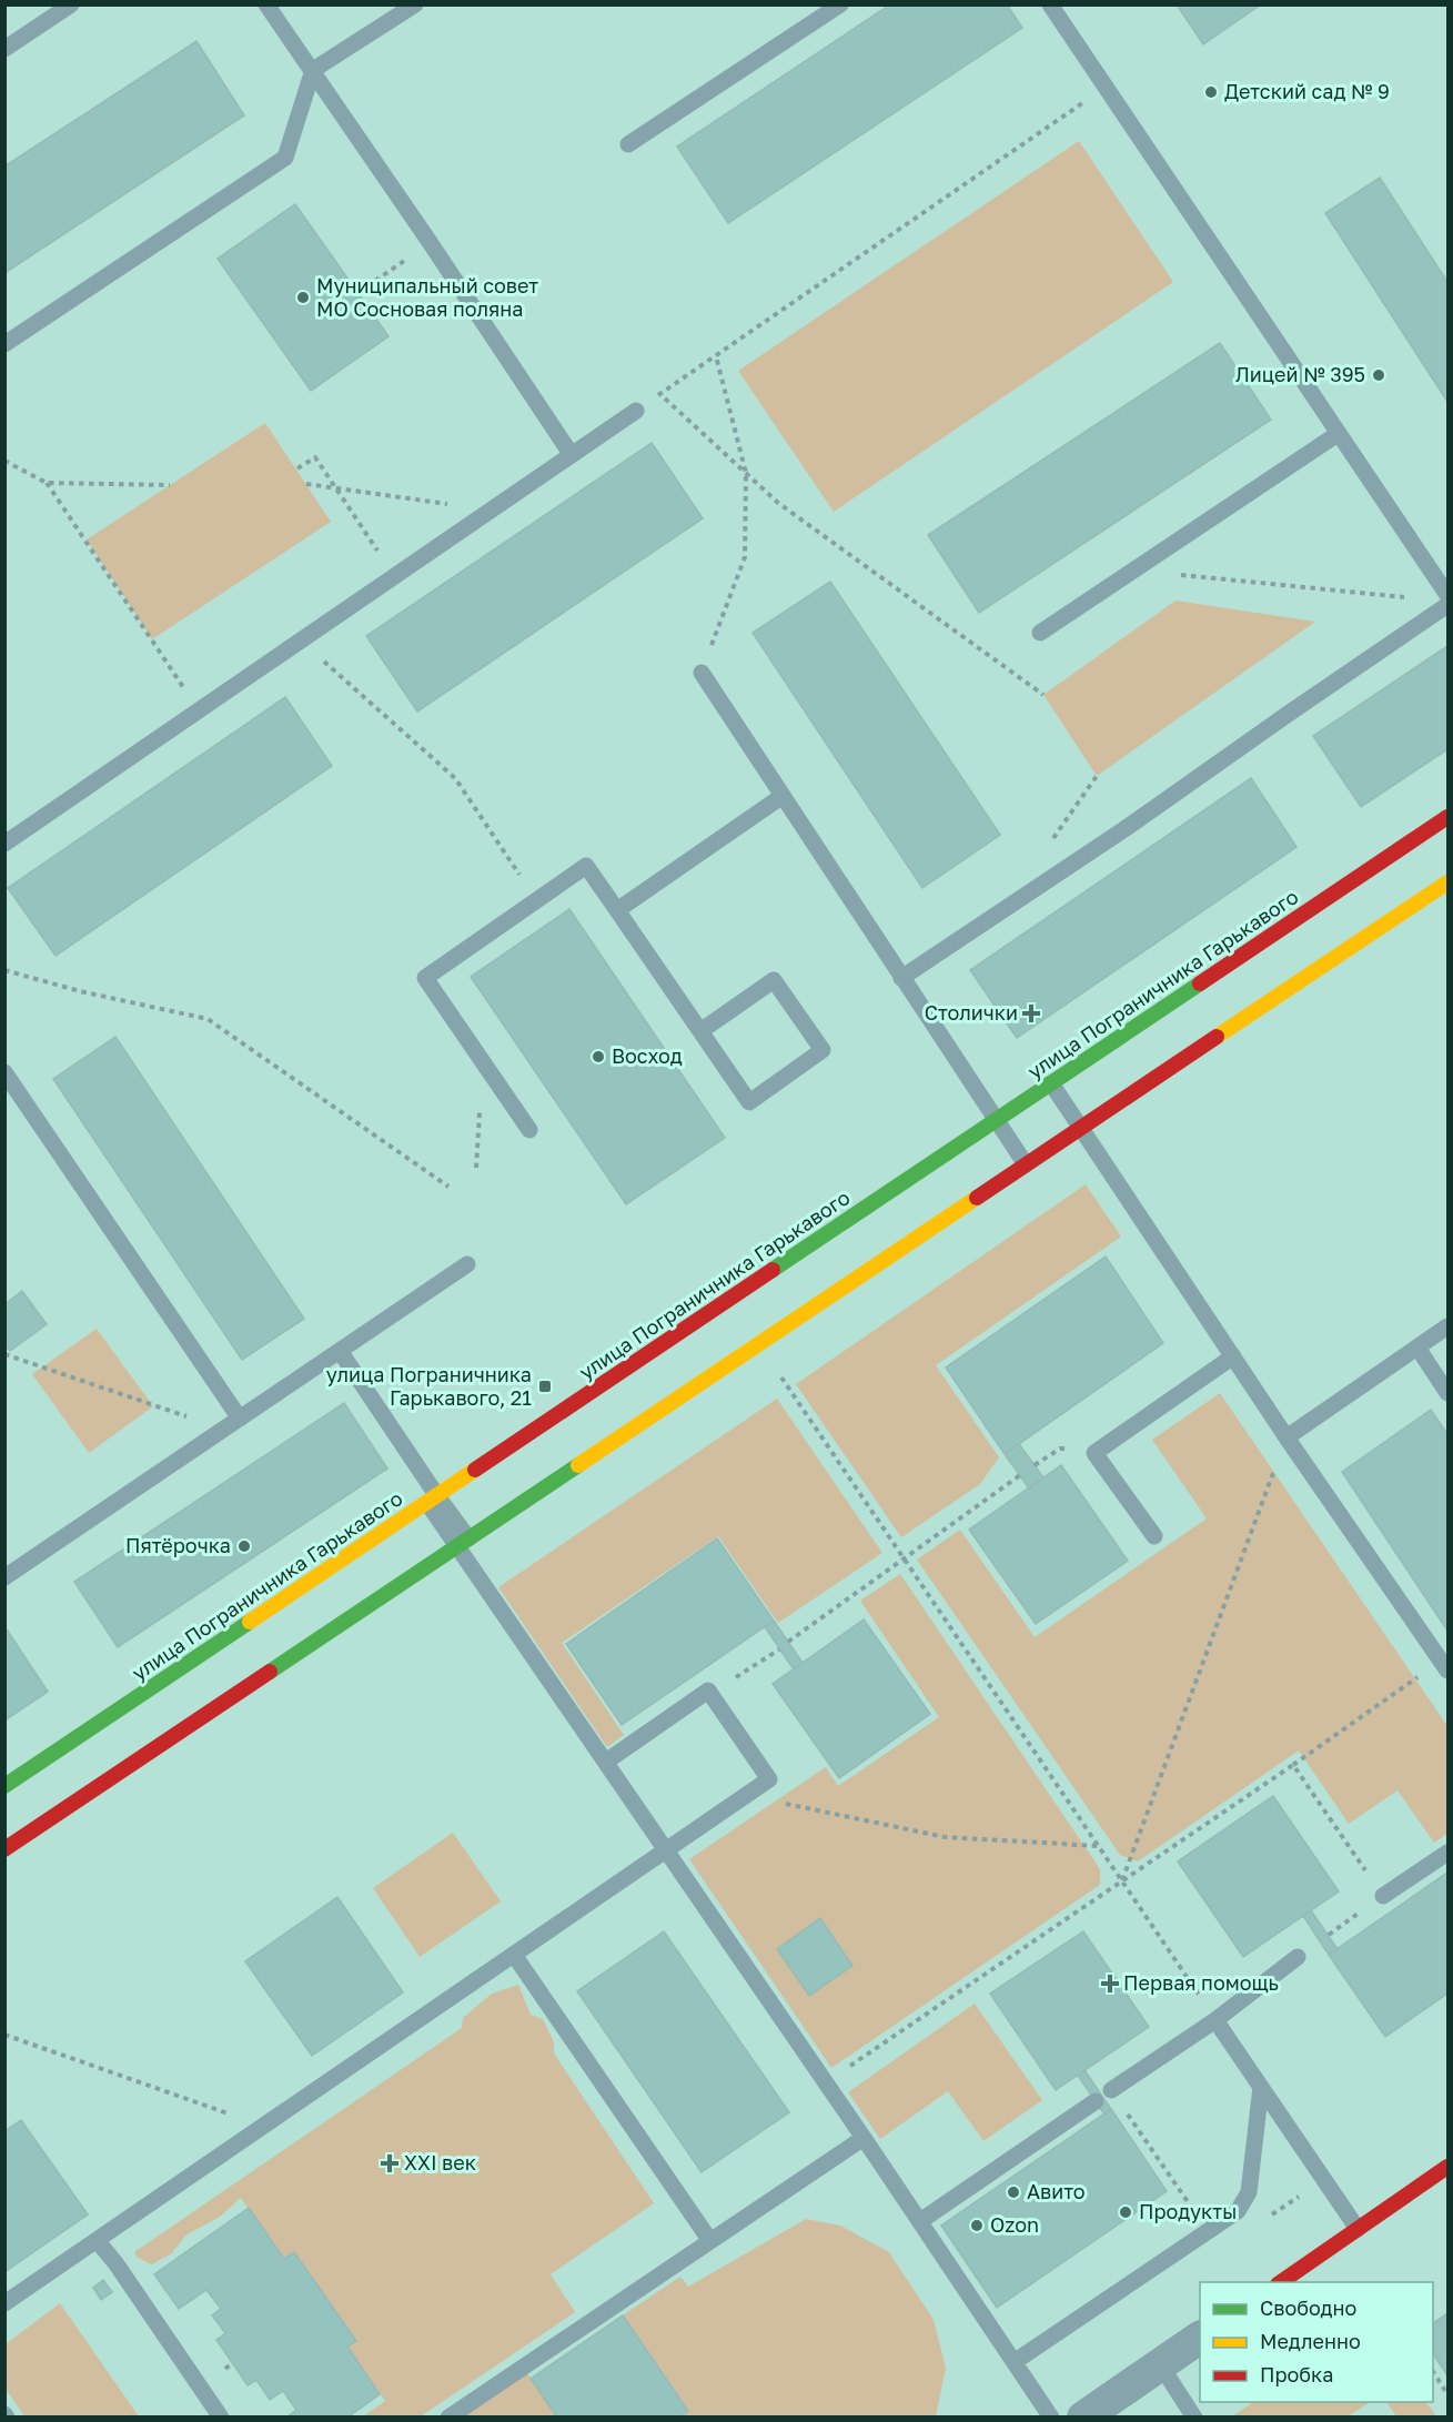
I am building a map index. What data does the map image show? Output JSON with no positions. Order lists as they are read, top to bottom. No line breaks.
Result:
{"streets":{"street":["улица Пограничника Гарькавого"]},"places":{"other":["Детский сад № 9","Муниципальный совет МО Сосновая поляна","Лицей № 395","Восход","Пятёрочка","Авито","Продукты","Ozon"],"health":["Столички","Первая помощь","XXI век"],"transit":["улица Пограничника Гарькавого, 21"]},"legend":["Свободно","Медленно","Пробка"]}
